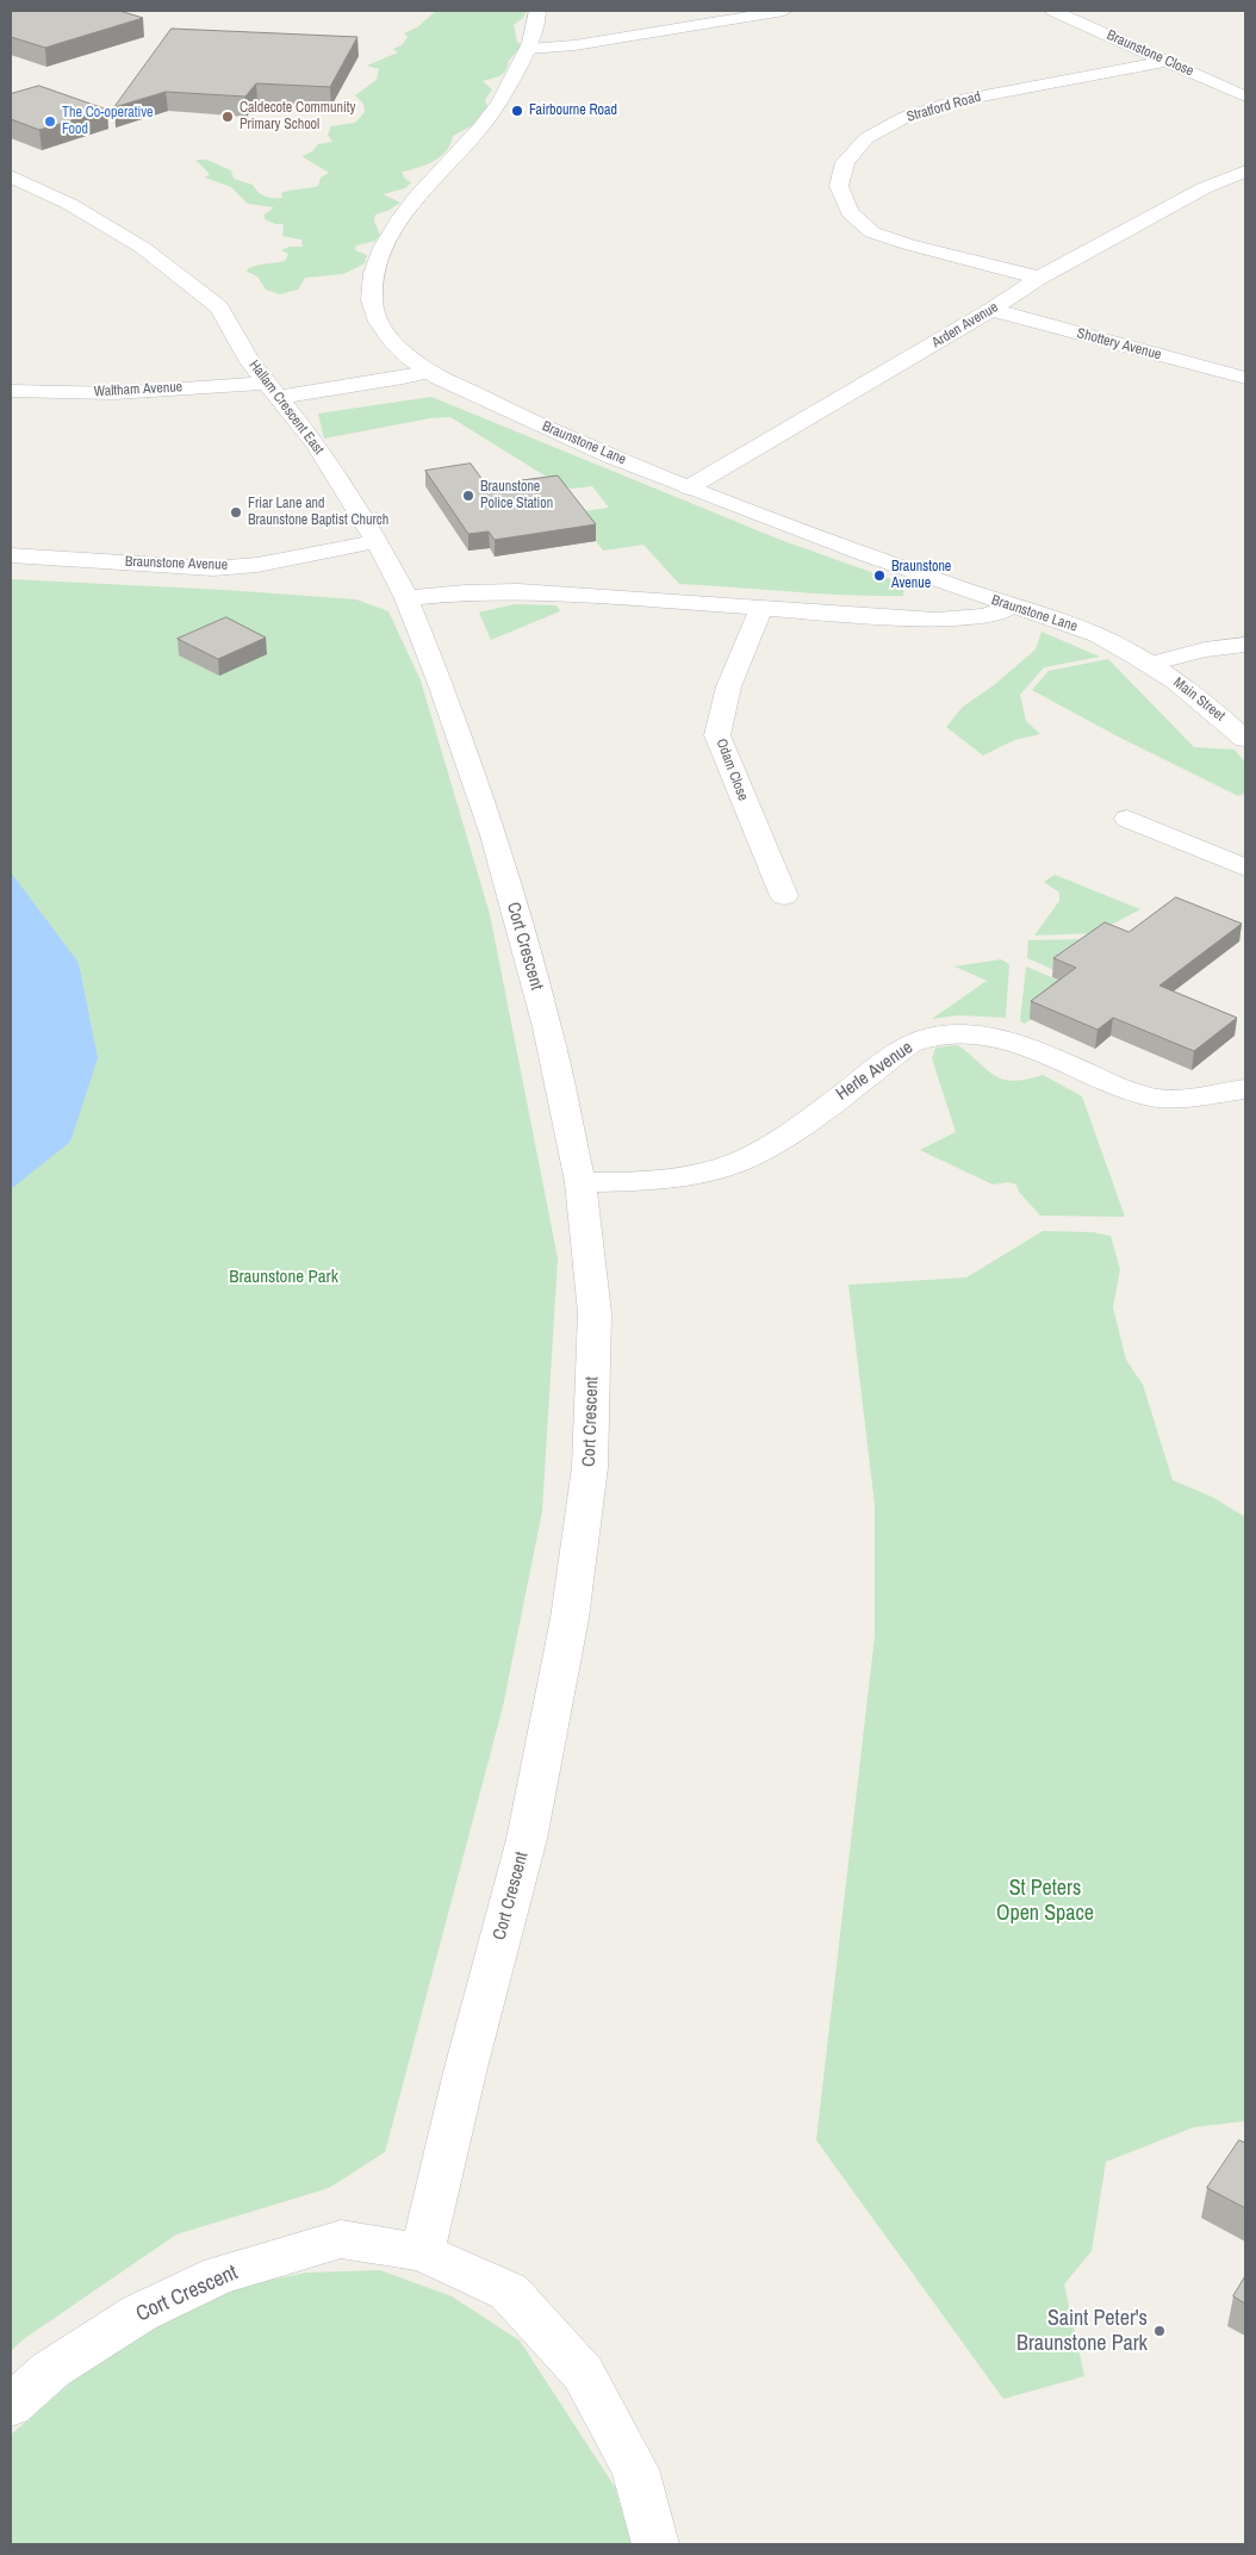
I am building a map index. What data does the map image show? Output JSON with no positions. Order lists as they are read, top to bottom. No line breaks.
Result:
{"streets":{"street":["Braunstone Close","Stratford Road","Arden Avenue","Shottery Avenue","Waltham Avenue","Hallam Crescent East","Braunstone Lane","Braunstone Avenue","Main Street","Odam Close","Cort Crescent","Herle Avenue"]},"crossings":[["Braunstone Close","Stratford Road"],["Stratford Road","Arden Avenue"],["Arden Avenue","Shottery Avenue"],["Arden Avenue","Braunstone Lane"],["Waltham Avenue","Hallam Crescent East"],["Waltham Avenue","Braunstone Lane"],["Hallam Crescent East","Braunstone Avenue"],["Hallam Crescent East","Cort Crescent"],["Braunstone Lane","Main Street"],["Cort Crescent","Herle Avenue"]],"parks":["Braunstone Park","St Peters Open Space"],"places":["Fairbourne Road","Caldecote Community Primary School","The Co-operative Food","Braunstone Police Station","Friar Lane and Braunstone Baptist Church","Braunstone Avenue","Saint Peter's Braunstone Park"]}
